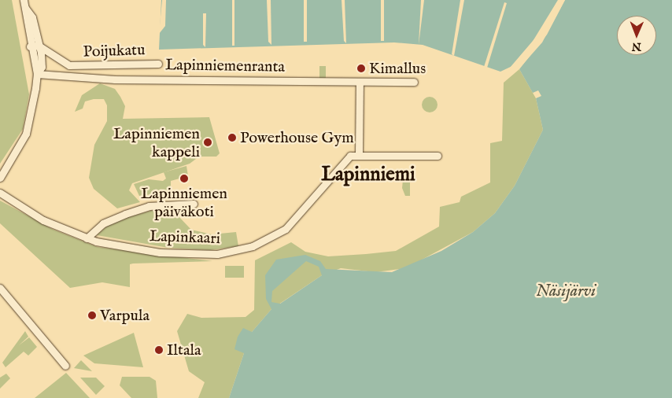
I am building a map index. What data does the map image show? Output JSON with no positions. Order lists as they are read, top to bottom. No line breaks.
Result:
{"streets":{"street":["Poijukatu","Lapinniemenranta","Lapinkaari"]},"districts":["Lapinniemi"],"water":["Näsijärvi"],"places":["Kimallus","Powerhouse Gym","Lapinniemen kappeli","Lapinniemen päiväkoti","Varpula","Iltala"],"north":"bottom"}
